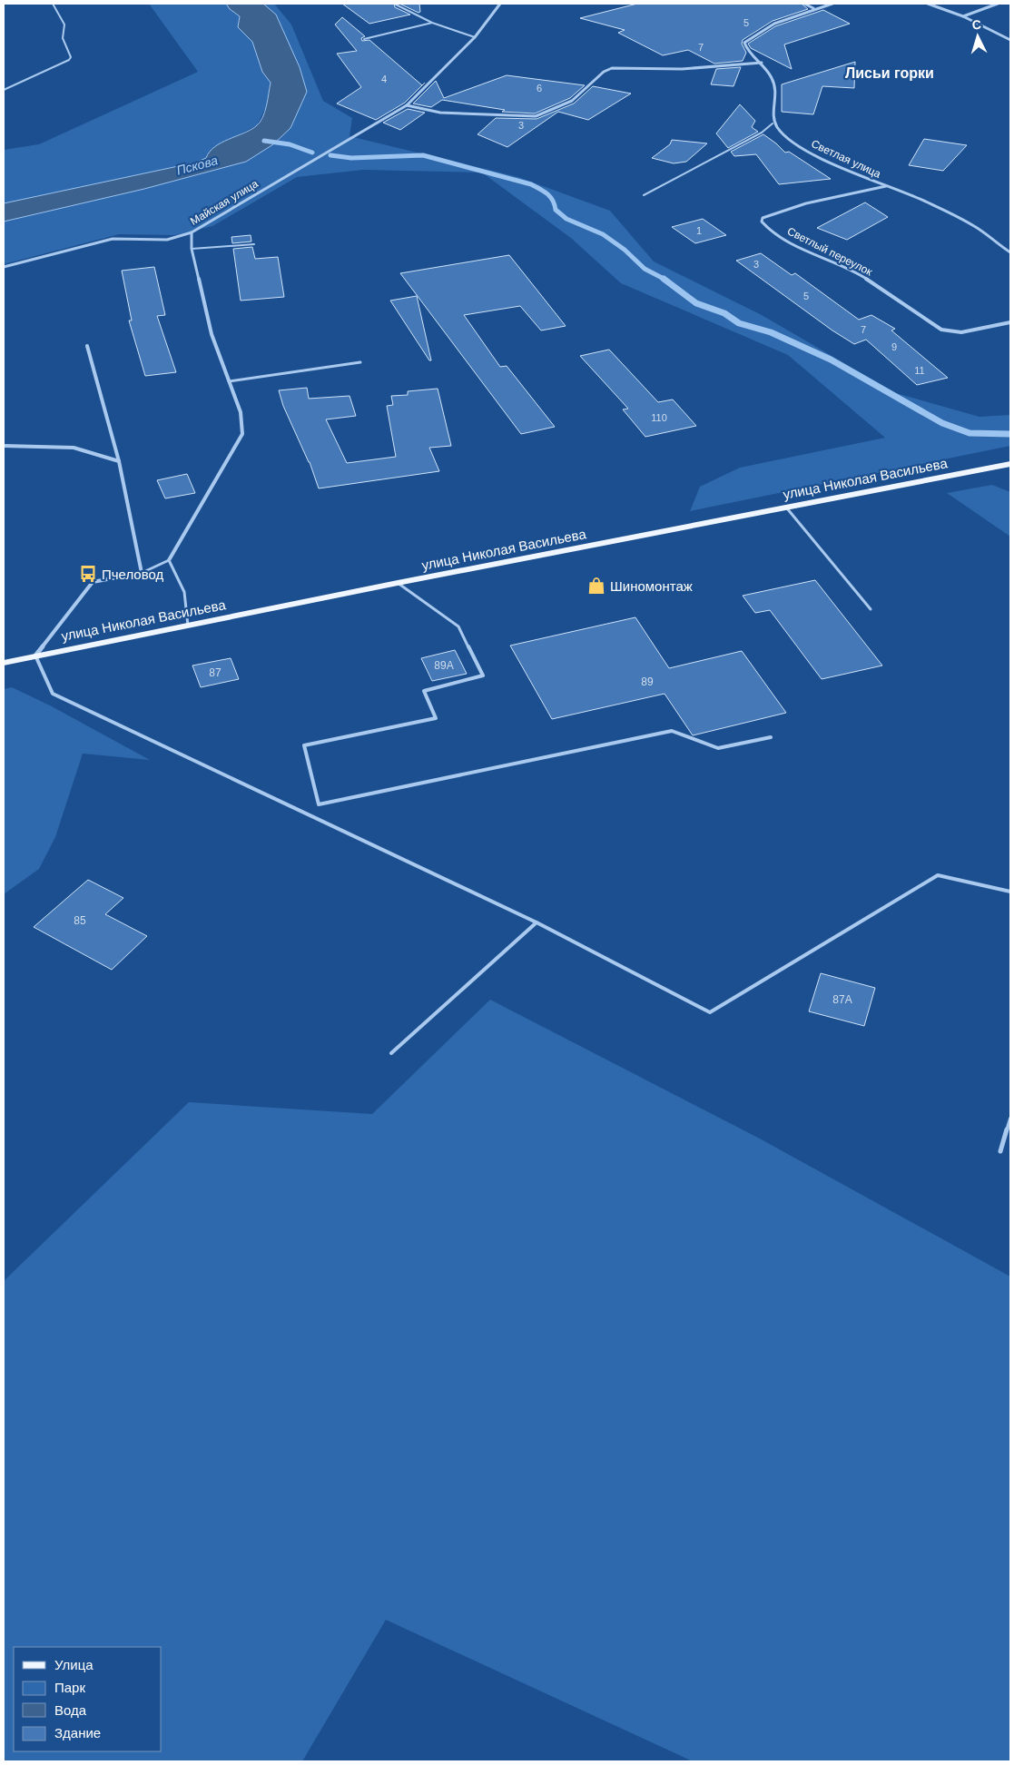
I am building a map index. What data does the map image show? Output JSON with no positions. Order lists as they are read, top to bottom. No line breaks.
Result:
{"streets":{"main road":["улица Николая Васильева"],"street":["Светлая улица","Майская улица","Светлый переулок"]},"crossings":[["Светлая улица","Светлый переулок"]],"districts":["Лисьи горки"],"water":["Пскова"],"places":{"bus stop":["Пчеловод"],"shop":["Шиномонтаж"]},"house_numbers":["5","7","4","6","3","1","3","5","7","9","11","110","89А","87","89","85","87А"],"legend":["Улица","Парк","Вода","Здание"],"north":"top"}
